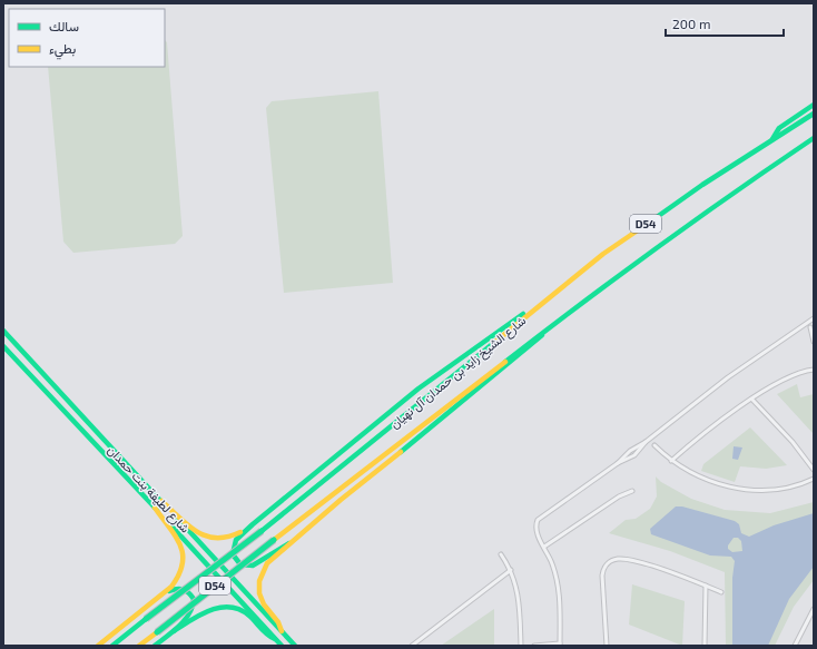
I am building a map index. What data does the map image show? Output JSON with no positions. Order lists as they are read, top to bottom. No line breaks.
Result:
{"streets":{"main road":["D54","شارع الشيخ زايد بن حمدان آل نهيان","شارع لطيفة بنت حمدان"]},"legend":["سالك","بطيء"],"scale_bar":"200 m"}
